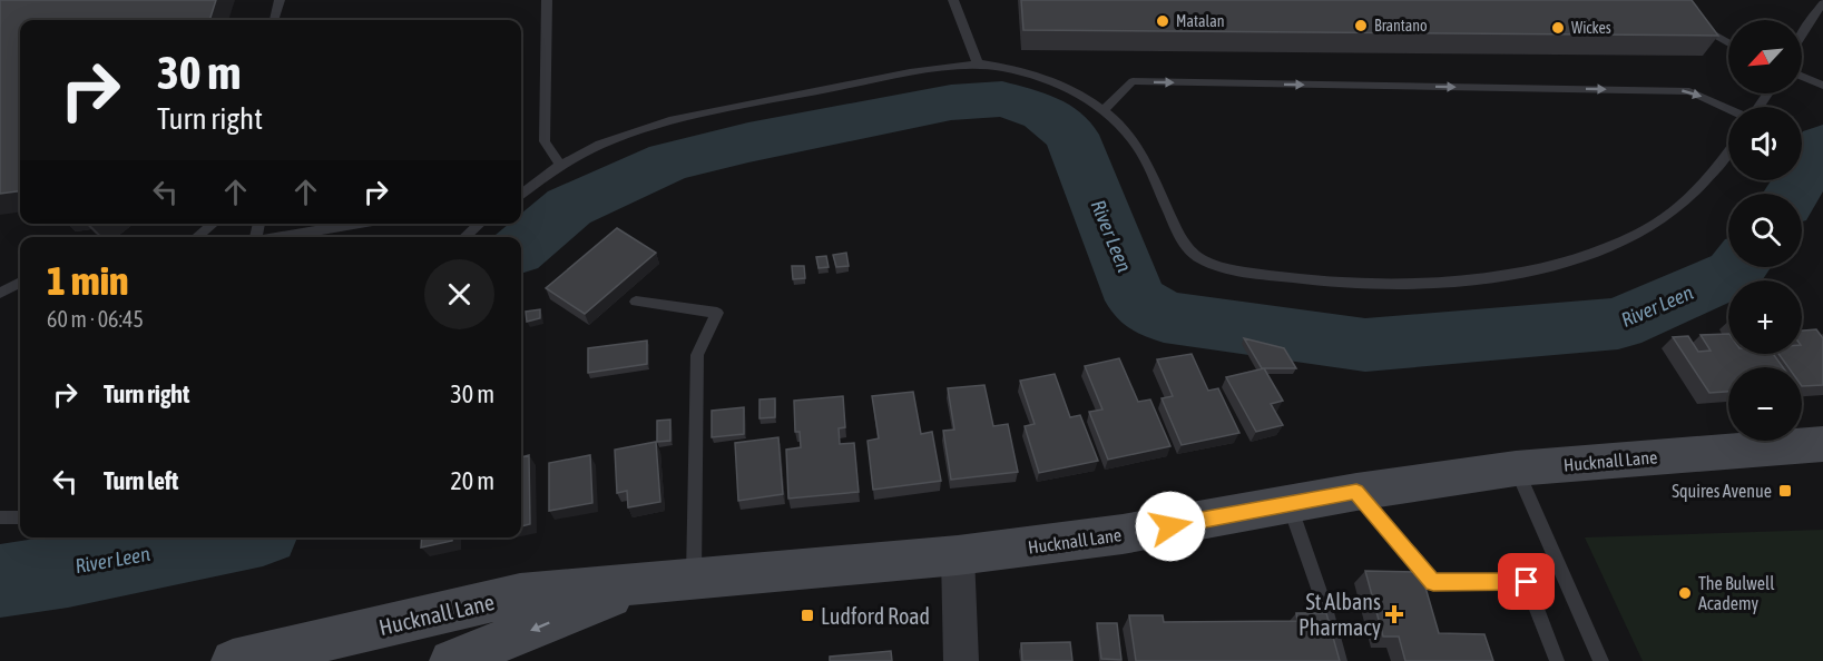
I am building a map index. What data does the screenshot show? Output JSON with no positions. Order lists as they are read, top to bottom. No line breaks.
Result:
{"streets":{"main road":["Hucknall Lane"]},"water":["River Leen"],"places":{"other":["Matalan","Brantano","Wickes","The Bulwell Academy"],"transit":["Squires Avenue","Ludford Road"],"health":["St Albans Pharmacy"]},"north":"bottom left","page":{"map_buttons":["+","−"],"turn":["30 m","Turn right"],"heading":["1 min","60 m · 06:45"],"list":[{"name":"Turn right","value":"30 m"},{"name":"Turn left","value":"20 m"}]}}
